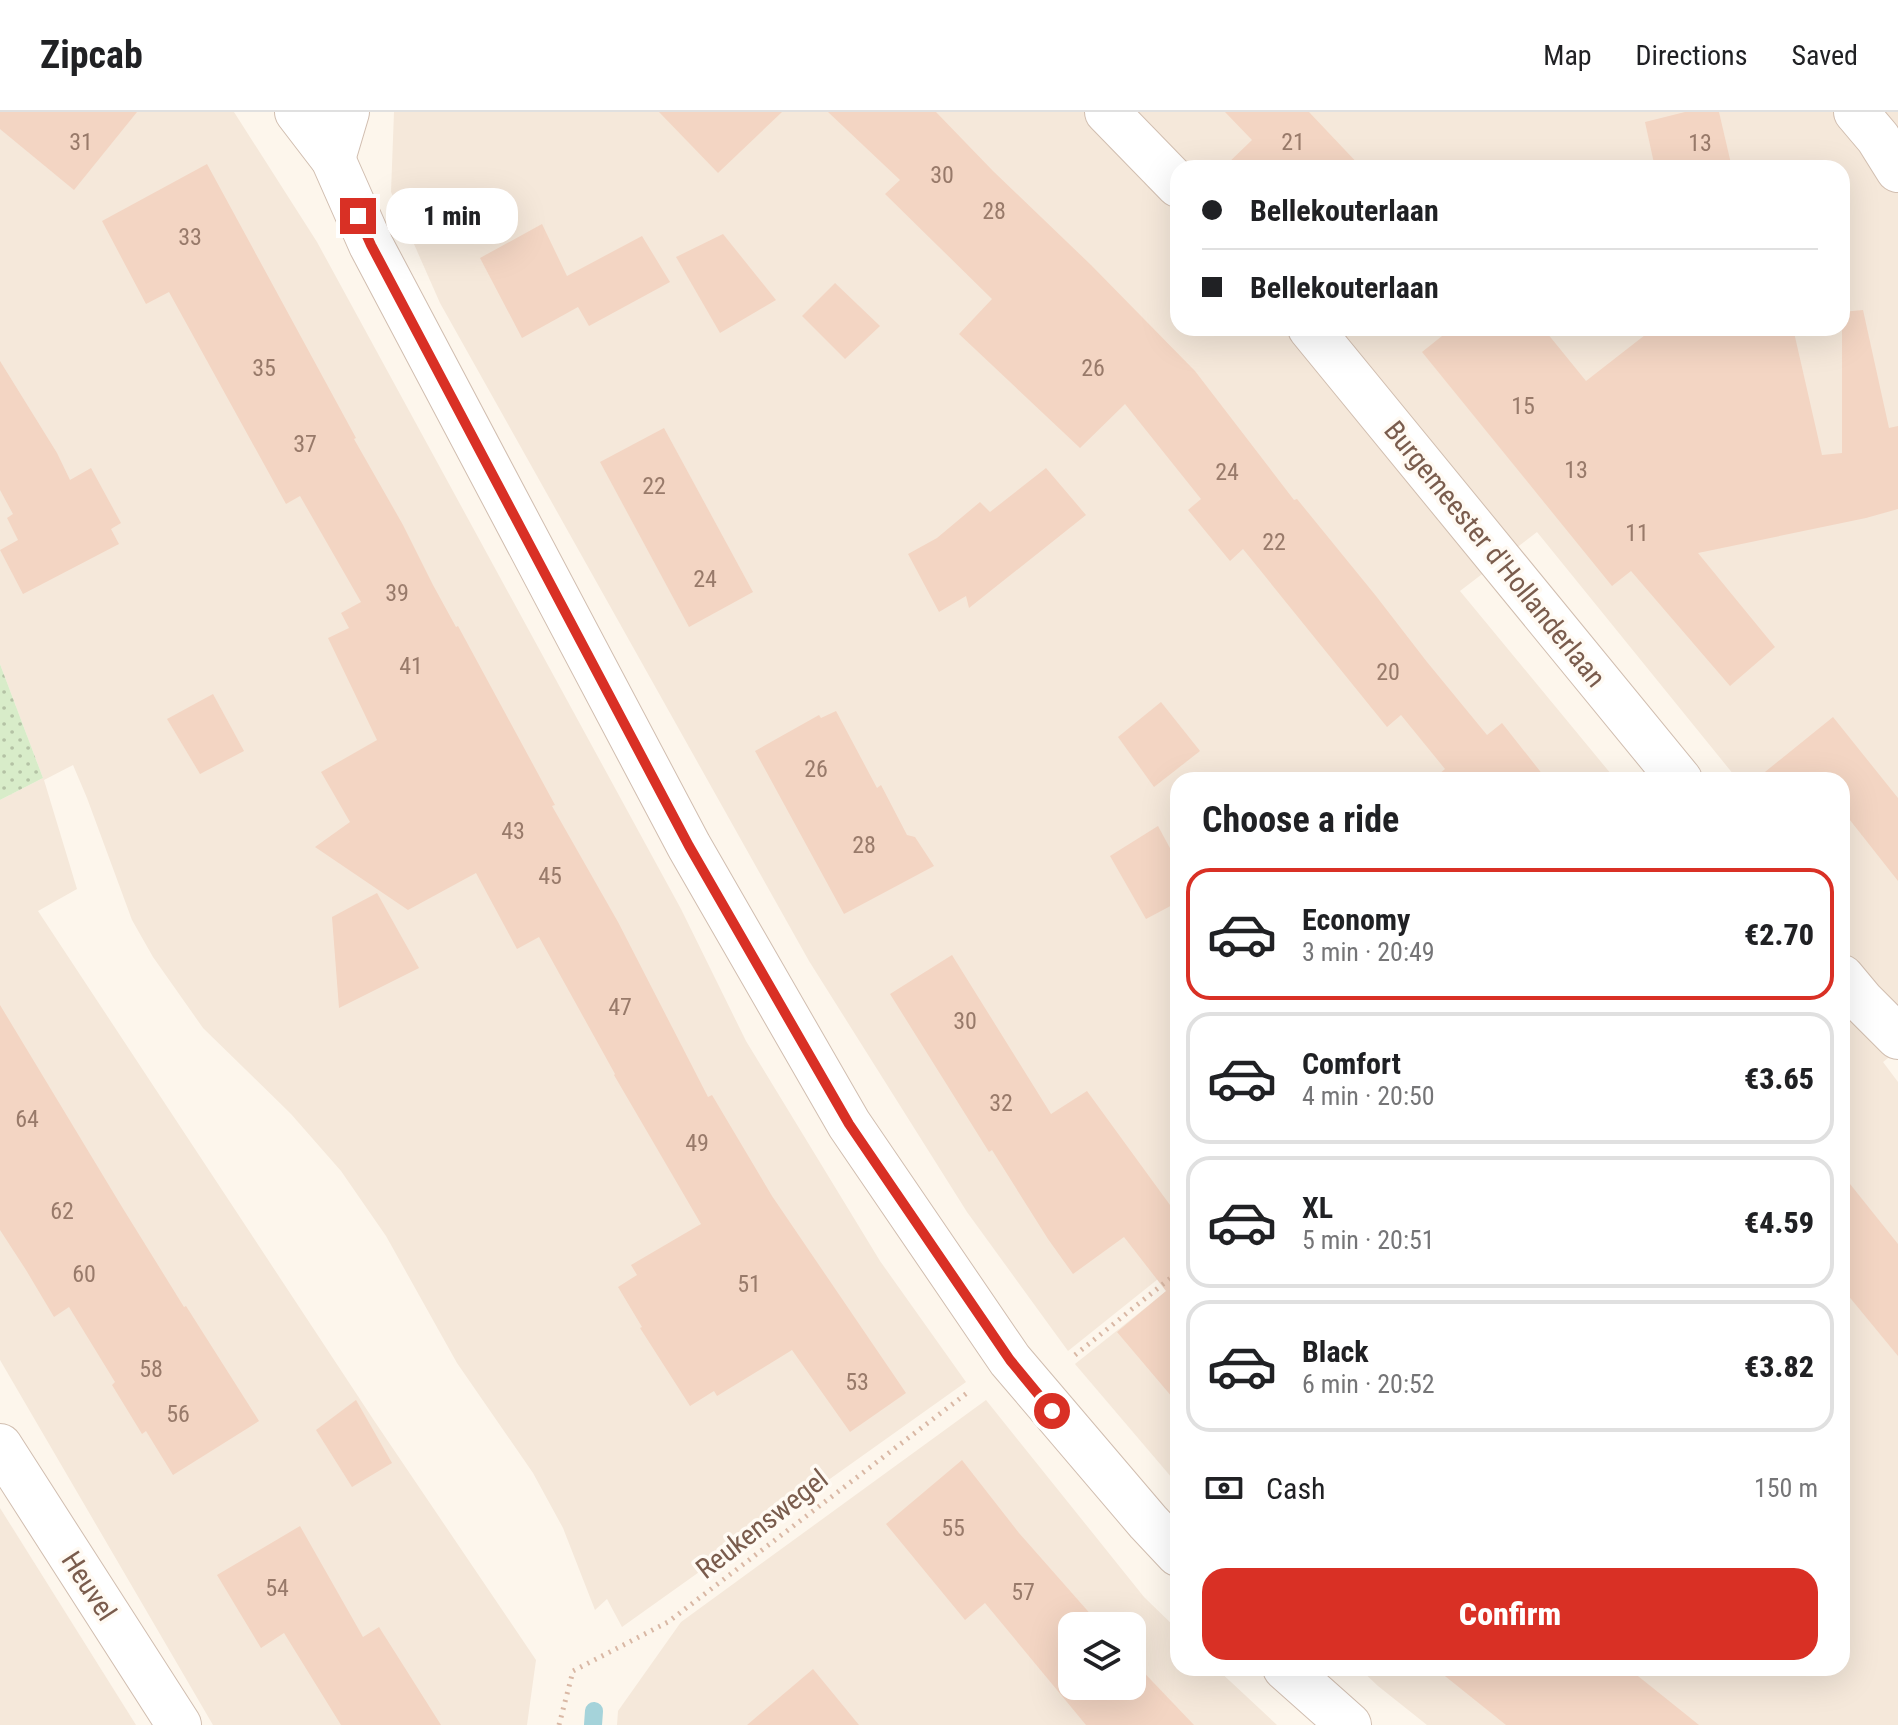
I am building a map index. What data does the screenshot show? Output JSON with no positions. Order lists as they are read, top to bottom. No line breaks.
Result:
{"streets":{"street":["Burgemeester d'Hollanderlaan","Heuvel"],"path":["Reukenswegel"]},"house_numbers":["31","21","13","30","28","33","35","26","15","37","13","24","22","11","22","24","39","41","20","26","43","28","45","47","30","32","64","49","62","60","51","58","53","56","55","54","57"],"page":{"header":"Zipcab","nav":["Map","Directions","Saved"],"banner":["Bellekouterlaan","Bellekouterlaan"],"bubble":"1 min","heading":"Choose a ride","list":[{"name":"Economy","note":"3 min · 20:49","value":"€2.70"},{"name":"Comfort","note":"4 min · 20:50","value":"€3.65"},{"name":"XL","note":"5 min · 20:51","value":"€4.59"},{"name":"Black","note":"6 min · 20:52","value":"€3.82"}],"pay":["Cash","150 m"],"buttons":"Confirm"}}
